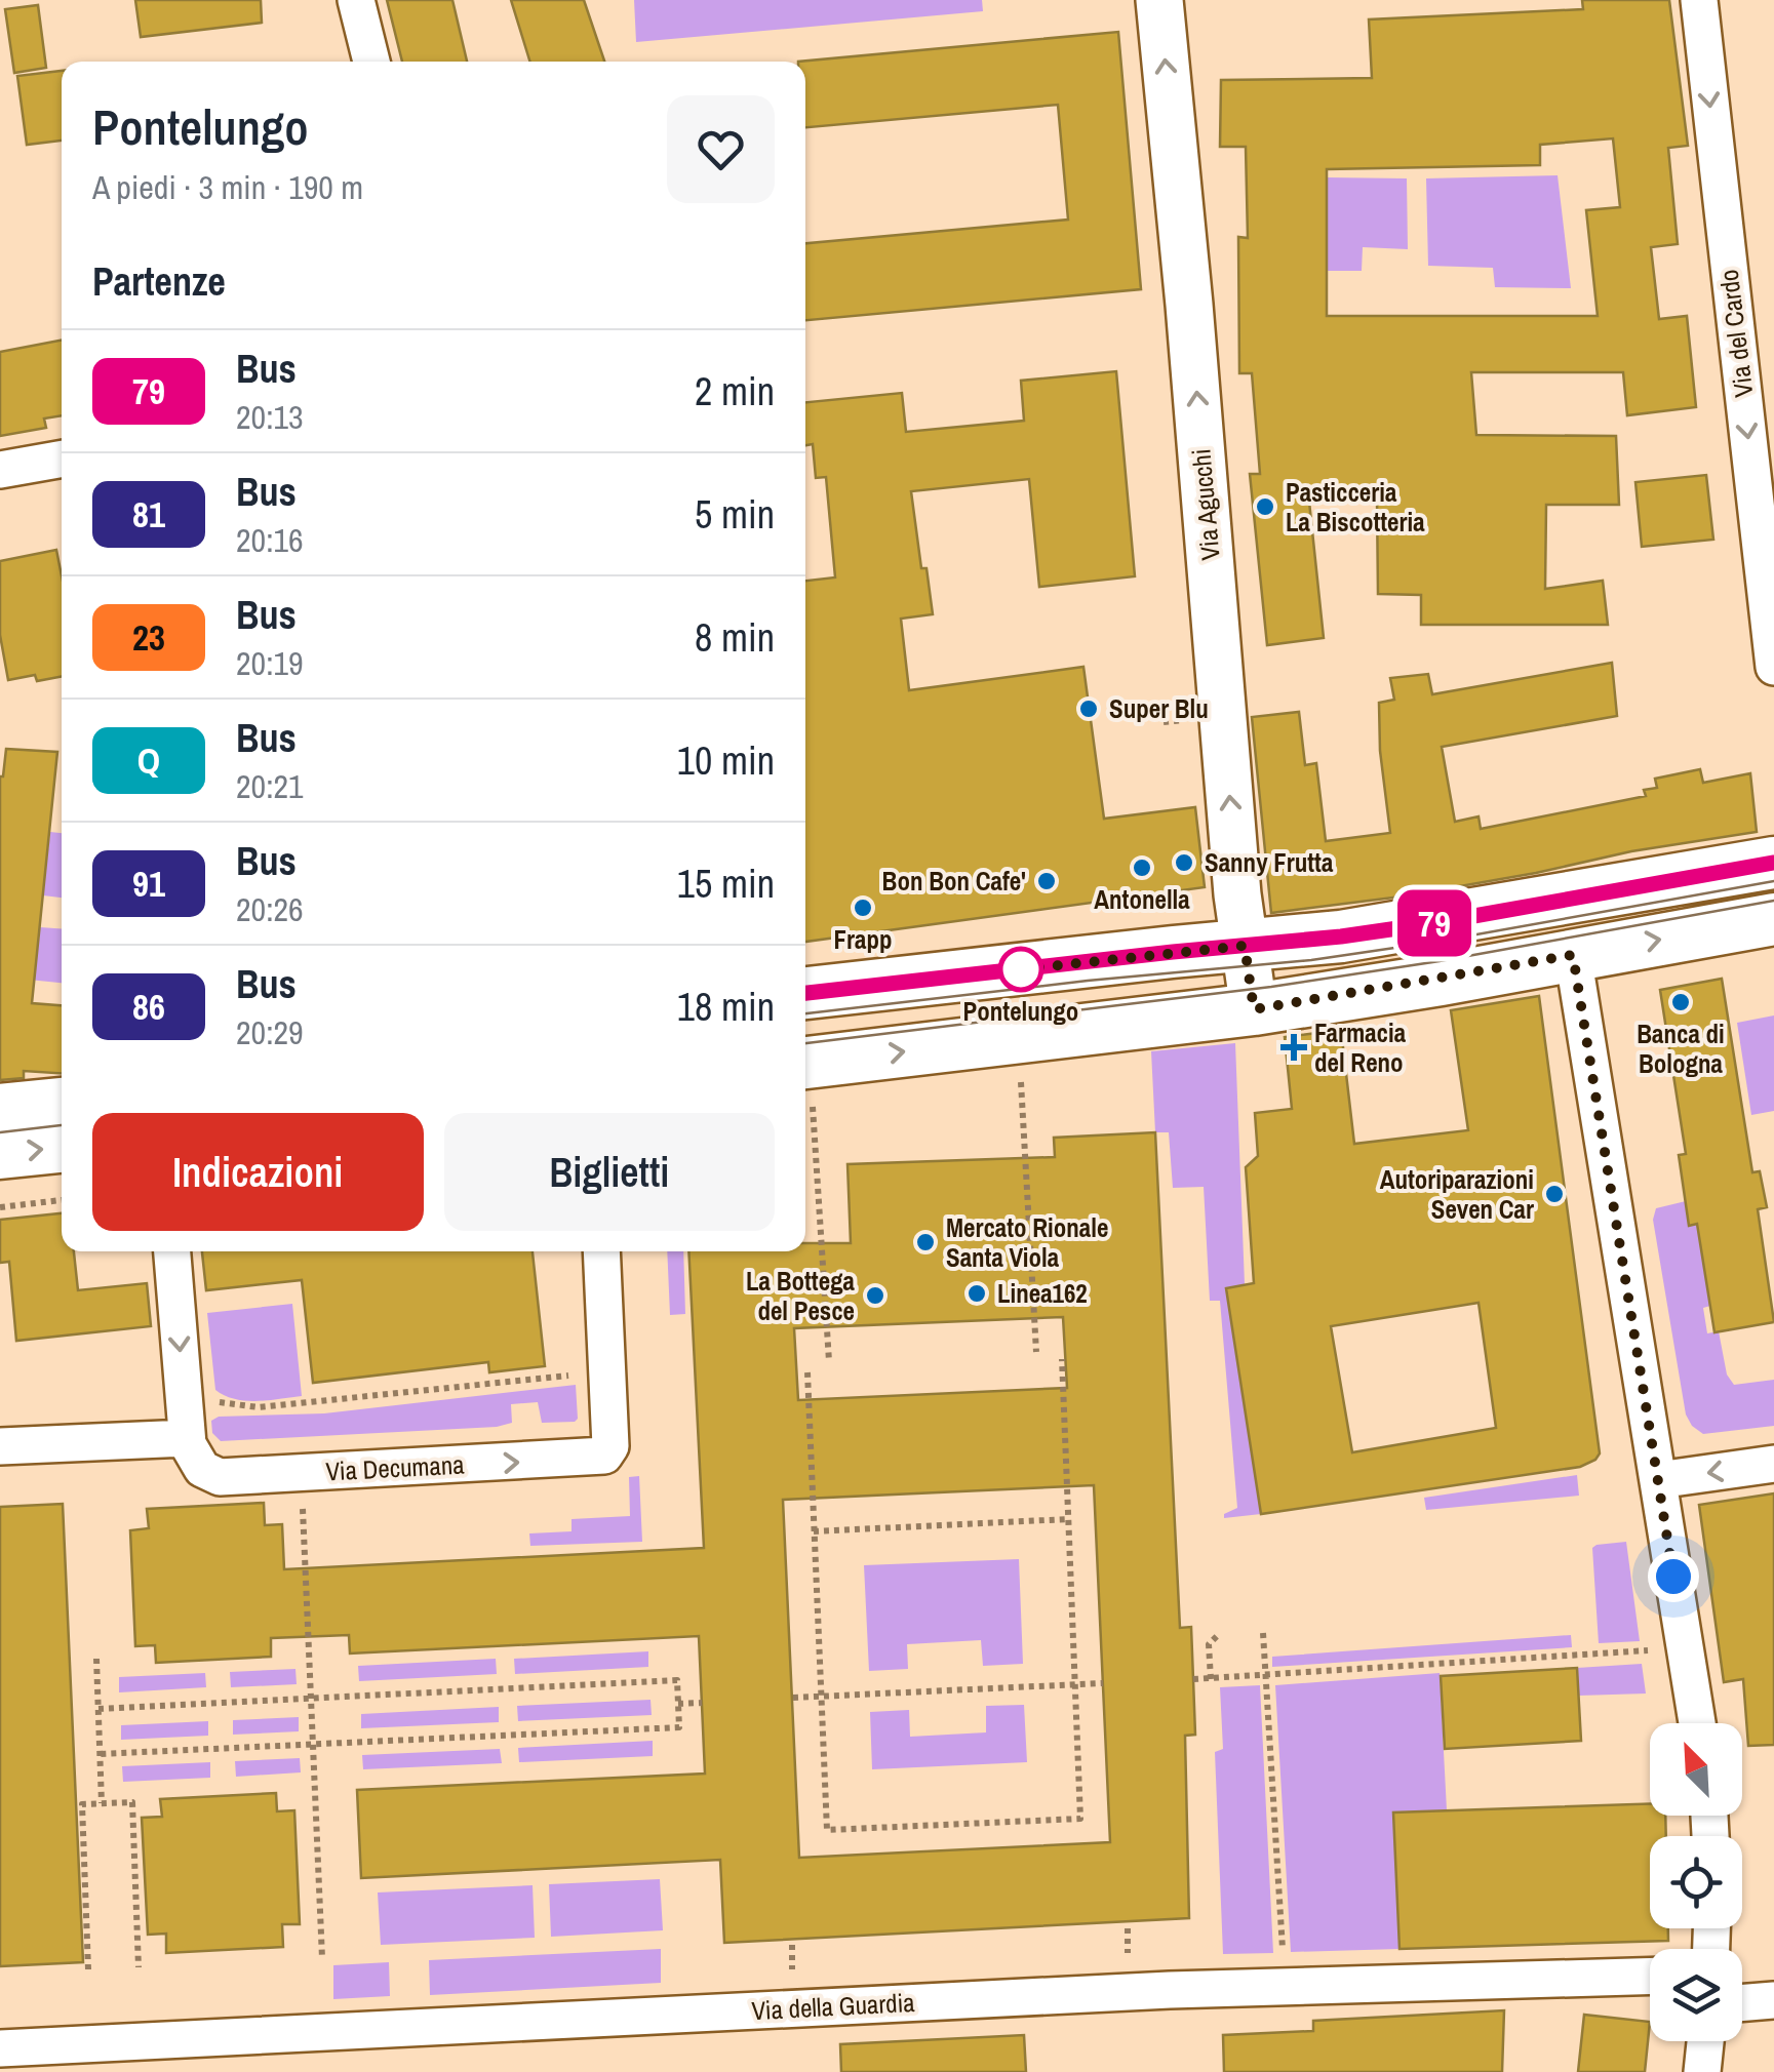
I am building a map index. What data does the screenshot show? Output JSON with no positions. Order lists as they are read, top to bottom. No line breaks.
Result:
{"streets":{"street":["Via del Cardo","Via Agucchi","Via Decumana","Via della Guardia"]},"one_way":["Via del Cardo","Via Agucchi"],"places":{"other":["Pasticceria La Biscotteria","Super Blu","Sanny Frutta","Antonella","Bon Bon Cafe'","Frapp","Pontelungo","Banca di Bologna","Autoriparazioni Seven Car","Mercato Rionale Santa Viola","Linea162","La Bottega del Pesce"],"health":["Farmacia del Reno"]},"lines":["bus line 79"],"north":"top left","page":{"on_map":"79","heading":[["Pontelungo","A piedi · 3 min · 190 m"],"Partenze"],"list":[{"mark":"79","name":"Bus","note":"20:13","value":"2 min"},{"mark":"81","name":"Bus","note":"20:16","value":"5 min"},{"mark":"23","name":"Bus","note":"20:19","value":"8 min"},{"mark":"Q","name":"Bus","note":"20:21","value":"10 min"},{"mark":"91","name":"Bus","note":"20:26","value":"15 min"},{"mark":"86","name":"Bus","note":"20:29","value":"18 min"}],"buttons":["Indicazioni","Biglietti"]}}
